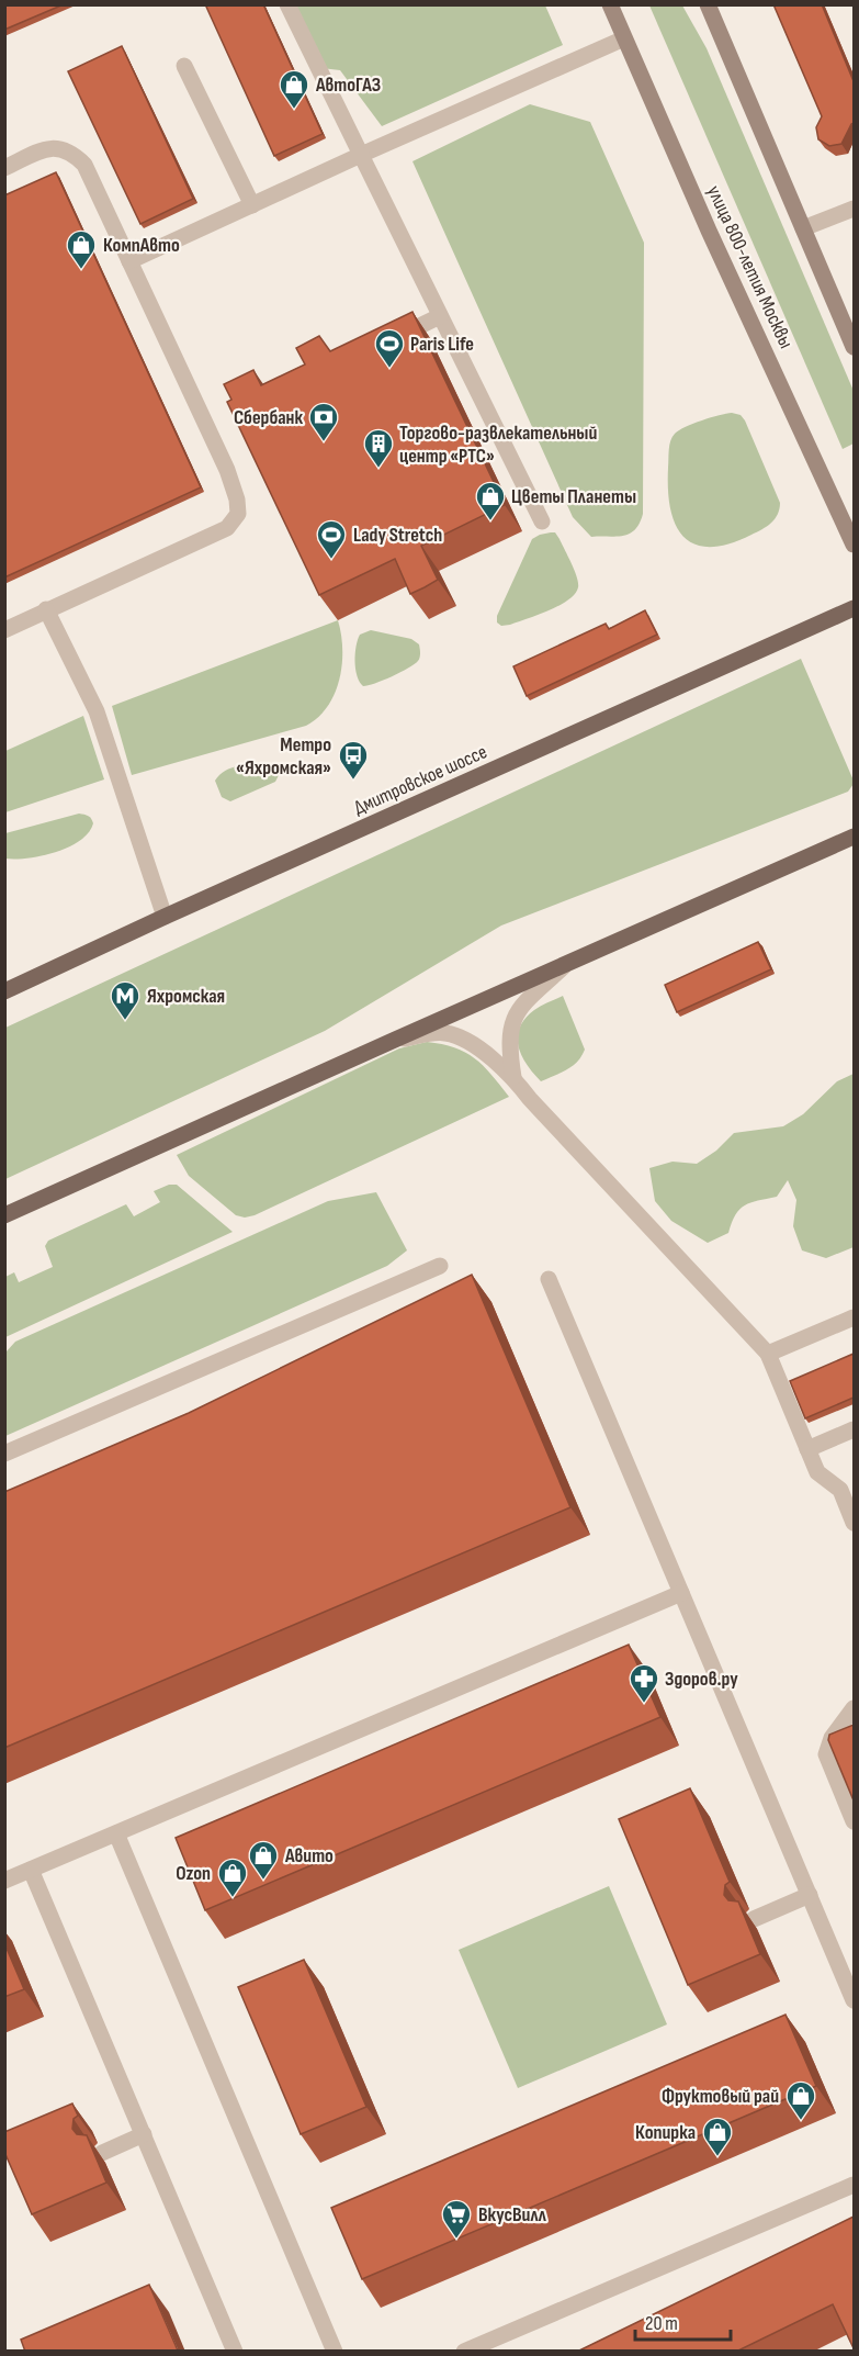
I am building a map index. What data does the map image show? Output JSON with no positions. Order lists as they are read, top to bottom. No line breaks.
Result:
{"streets":{"main road":["улица 800-летия Москвы","Дмитровское шоссе"]},"places":{"shop":["АвтоГАЗ","КомпАвто","Цветы Планеты","Авито","Ozon","Фруктовый рай","Копирка"],"sports":["Paris Life","Lady Stretch"],"bank":["Сбербанк"],"building":["Торгово-развлекательный центр «РТС»"],"bus stop":["Метро «Яхромская»"],"metro station":["Яхромская"],"pharmacy":["Здоров.ру"],"supermarket":["ВкусВилл"]},"scale_bar":"20 m"}
